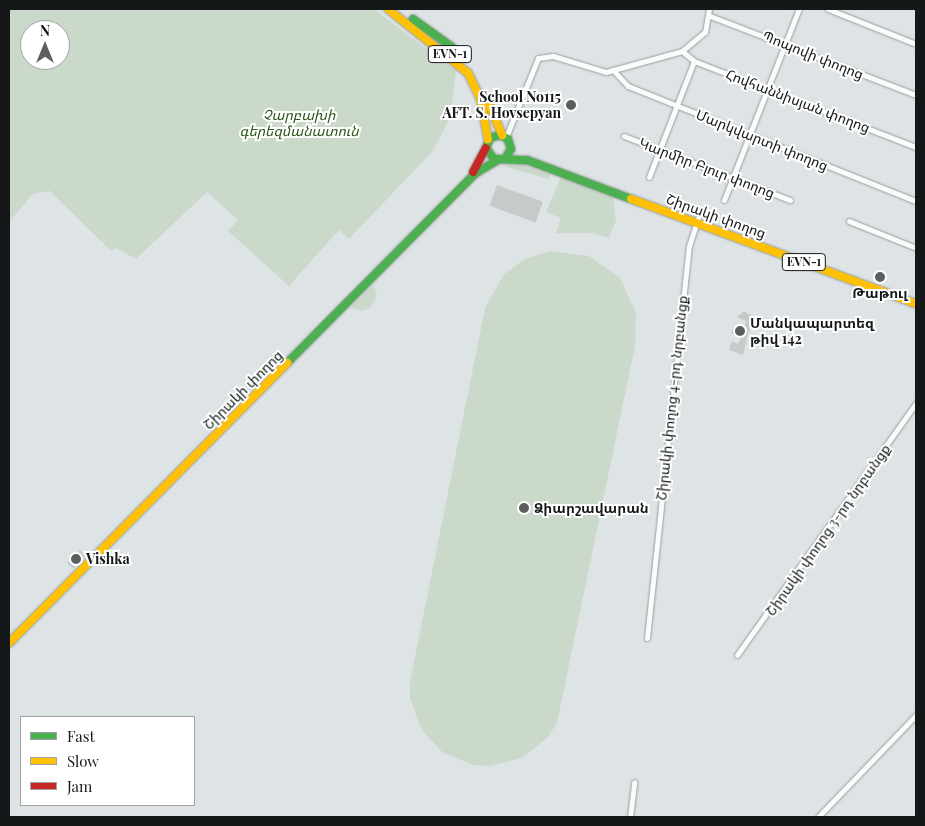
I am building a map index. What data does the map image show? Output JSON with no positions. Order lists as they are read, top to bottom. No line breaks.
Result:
{"streets":{"main road":["EVN-1","Շիրակի փողոց"],"street":["Պոպովի փողոց","Հովհաննիսյան փողոց","Մարկվարտի փողոց","Կարմիր Բլուր փողոց","Շիրակի փողոց 4-րդ նրբանցք","Շիրակի փողոց 3-րդ նրբանցք"]},"crossings":[["EVN-1","Շիրակի փողոց"],["Շիրակի փողոց","Շիրակի փողոց 4-րդ նրբանցք"]],"parks":["Չարբախի գերեզմանատուն"],"places":["School No115 AFT. S. Hovsepyan","Թաթուլ","Մանկապարտեզ թիվ 142","Ձիարշավարան","Vishka"],"legend":["Fast","Slow","Jam"],"north":"top"}
